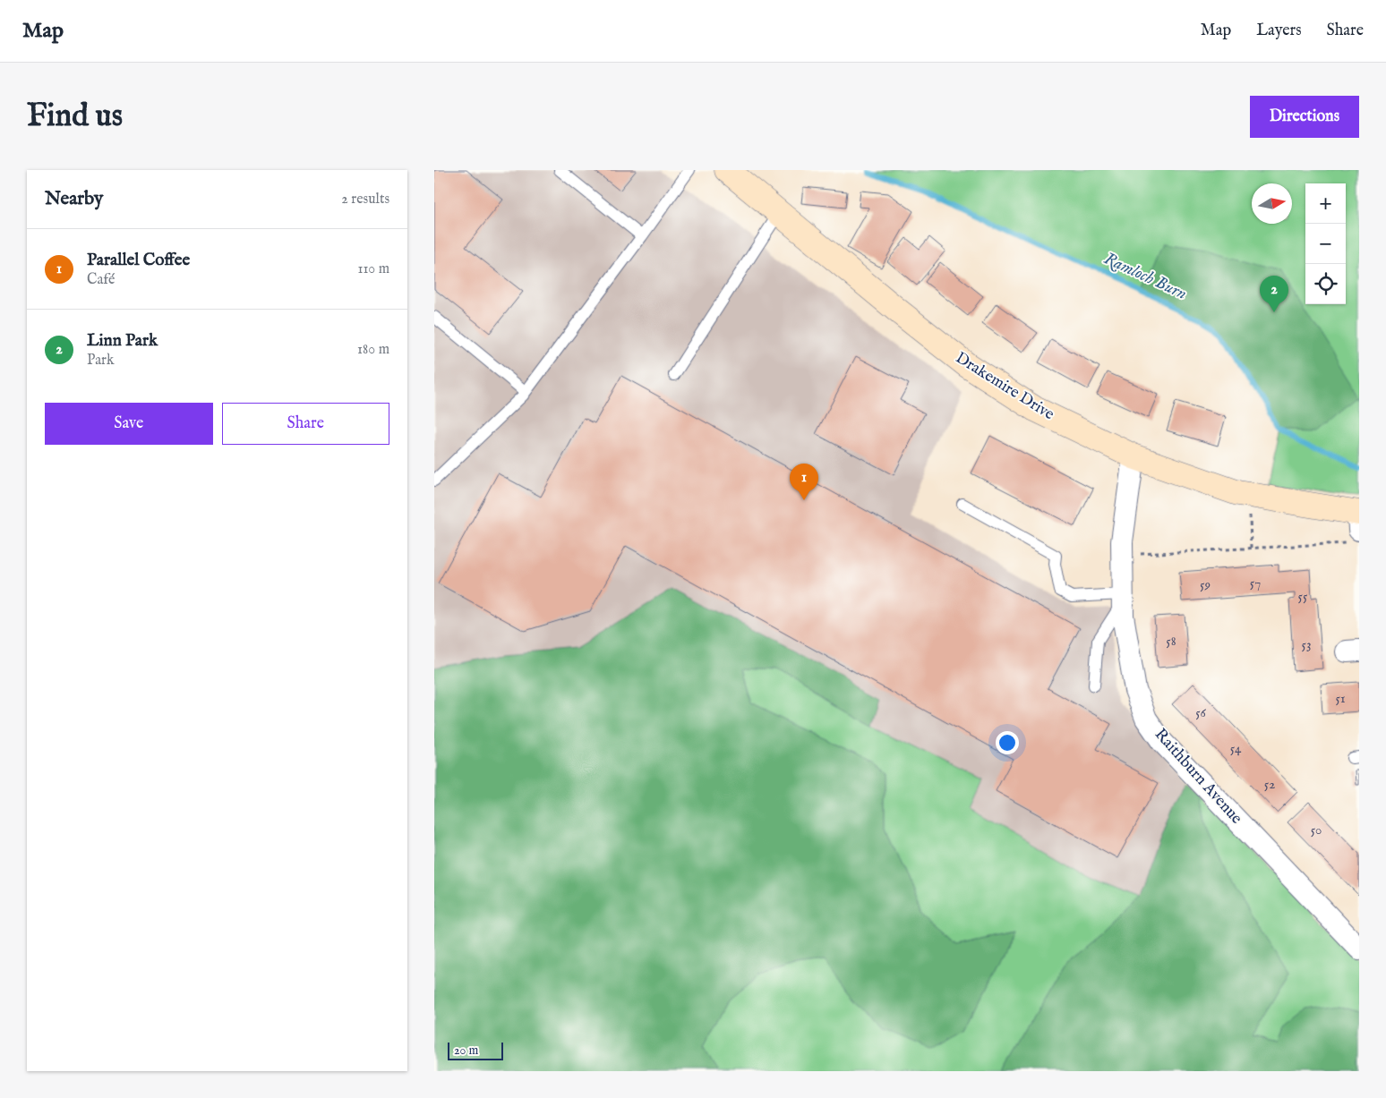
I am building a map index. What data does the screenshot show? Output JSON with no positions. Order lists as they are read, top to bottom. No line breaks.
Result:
{"streets":{"street":["Drakemire Drive","Raithburn Avenue"]},"crossings":[["Drakemire Drive","Raithburn Avenue"]],"water":["Ramloch Burn"],"house_numbers":["57","59","55","58","53","51","56","54","52","50"],"scale_bar":"20 m","north":"right","page":{"header":"Map","nav":["Map","Layers","Share"],"buttons":["Directions",["Save","Share"]],"title":"Find us","heading":["Nearby","2 results"],"map_buttons":["+","−"],"list":[{"mark":"1","name":"Parallel Coffee","note":"Café","value":"110 m"},{"mark":"2","name":"Linn Park","note":"Park","value":"180 m"}],"pins":["2","1"],"scale":"20 m"}}
